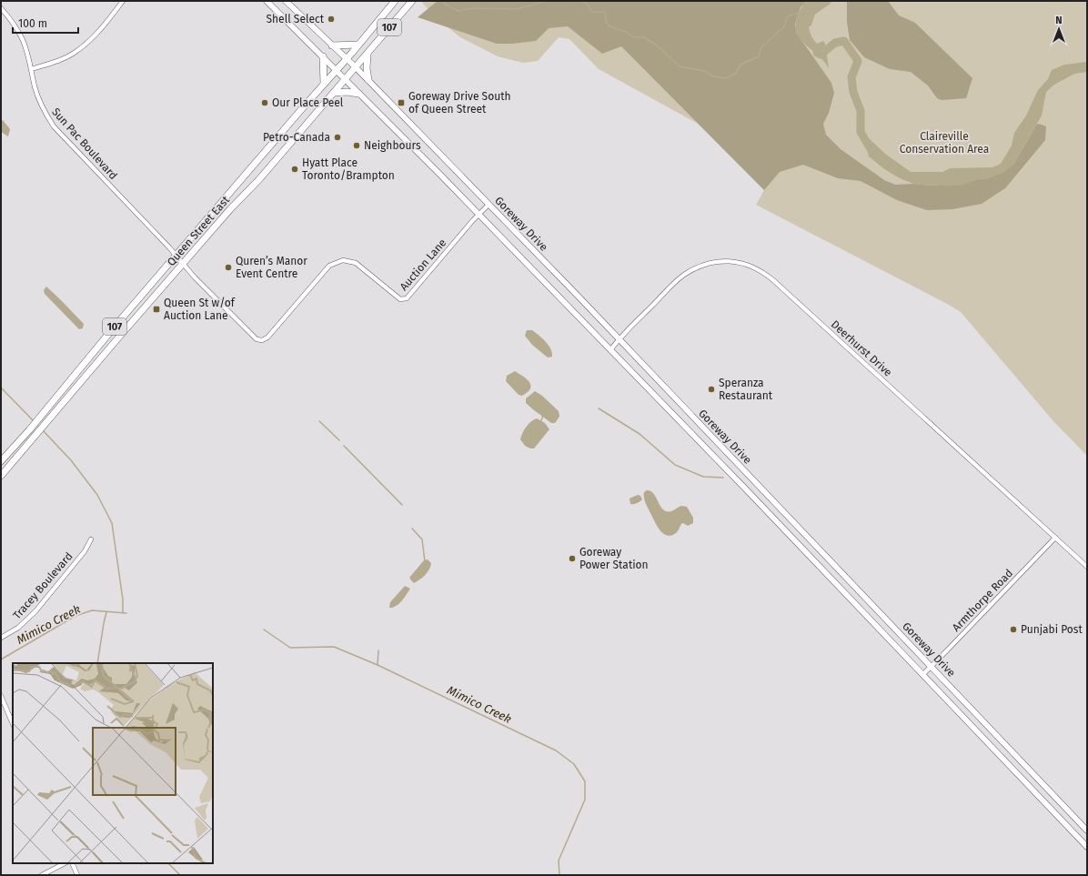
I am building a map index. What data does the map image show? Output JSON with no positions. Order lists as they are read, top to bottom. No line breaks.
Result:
{"streets":{"main road":["107","Goreway Drive","Queen Street East"],"street":["Sun Pac Boulevard","Auction Lane","Deerhurst Drive","Tracey Boulevard","Armthorpe Road"]},"crossings":[["Sun Pac Boulevard","Queen Street East"],["Sun Pac Boulevard","Auction Lane"],["Goreway Drive","Queen Street East"],["Goreway Drive","Auction Lane"],["Goreway Drive","Deerhurst Drive"],["Goreway Drive","Armthorpe Road"],["Queen Street East","Auction Lane"],["Deerhurst Drive","Armthorpe Road"]],"water":["Mimico Creek"],"parks":["Claireville Conservation Area"],"places":{"other":["Shell Select","Our Place Peel","Petro-Canada","Neighbours","Hyatt Place Toronto/Brampton","Quren’s Manor Event Centre","Speranza Restaurant","Goreway Power Station","Punjabi Post"],"transit":["Goreway Drive South of Queen Street","Queen St w/of Auction Lane"]},"scale_bar":"100 m","north":"top"}
